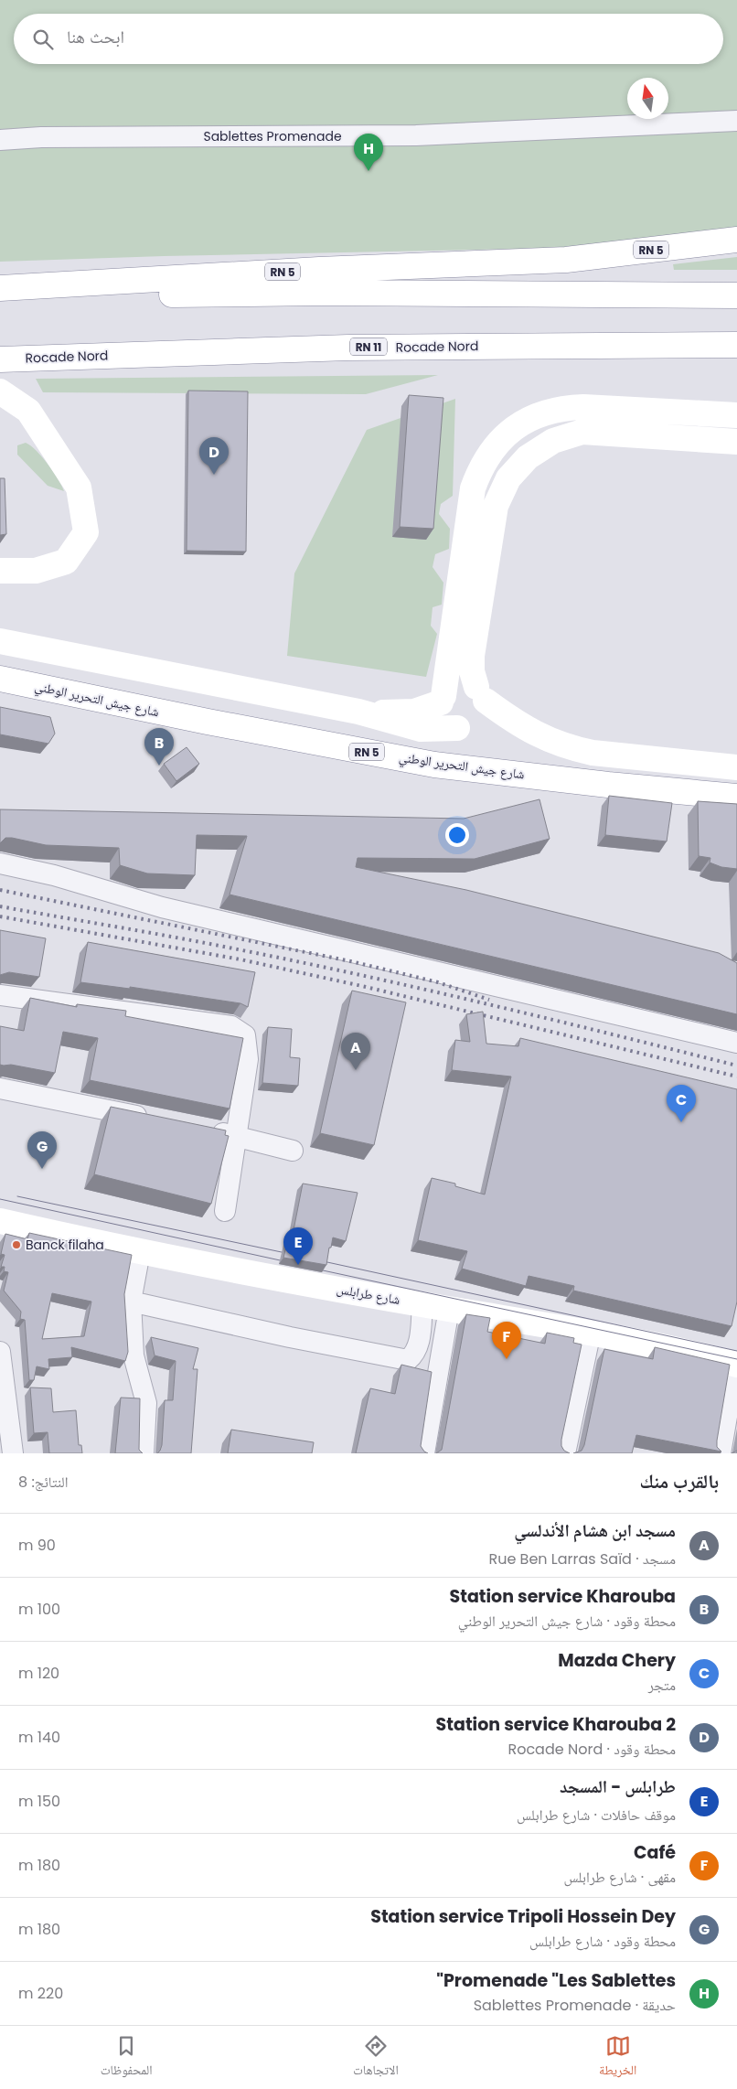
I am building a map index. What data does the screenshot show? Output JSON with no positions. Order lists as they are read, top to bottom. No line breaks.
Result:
{"streets":{"main road":["RN 5","RN 11","Rocade Nord","شارع جيش التحرير الوطني","شارع طرابلس"],"street":["Sablettes Promenade"]},"places":["Banck filaha"],"north":"top","page":{"search":"ابحث هنا","pins":["H","D","B","A","C","G","E","F"],"heading":["بالقرب منك","النتائج: 8"],"list":[{"mark":"A","name":"مسجد ابن هشام الأندلسي","note":"مسجد · Rue Ben Larras Saïd","value":"90 m"},{"mark":"B","name":"Station service Kharouba","note":"محطة وقود · شارع جيش التحرير الوطني","value":"100 m"},{"mark":"C","name":"Mazda Chery","note":"متجر","value":"120 m"},{"mark":"D","name":"Station service Kharouba 2","note":"محطة وقود · Rocade Nord","value":"140 m"},{"mark":"E","name":"طرابلس - المسجد","note":"موقف حافلات · شارع طرابلس","value":"150 m"},{"mark":"F","name":"Café","note":"مقهى · شارع طرابلس","value":"180 m"},{"mark":"G","name":"Station service Tripoli Hossein Dey","note":"محطة وقود · شارع طرابلس","value":"180 m"},{"mark":"H","name":"Promenade \"Les Sablettes\"","note":"حديقة · Sablettes Promenade","value":"220 m"}],"nav":["الخريطة","الاتجاهات","المحفوظات"]}}
